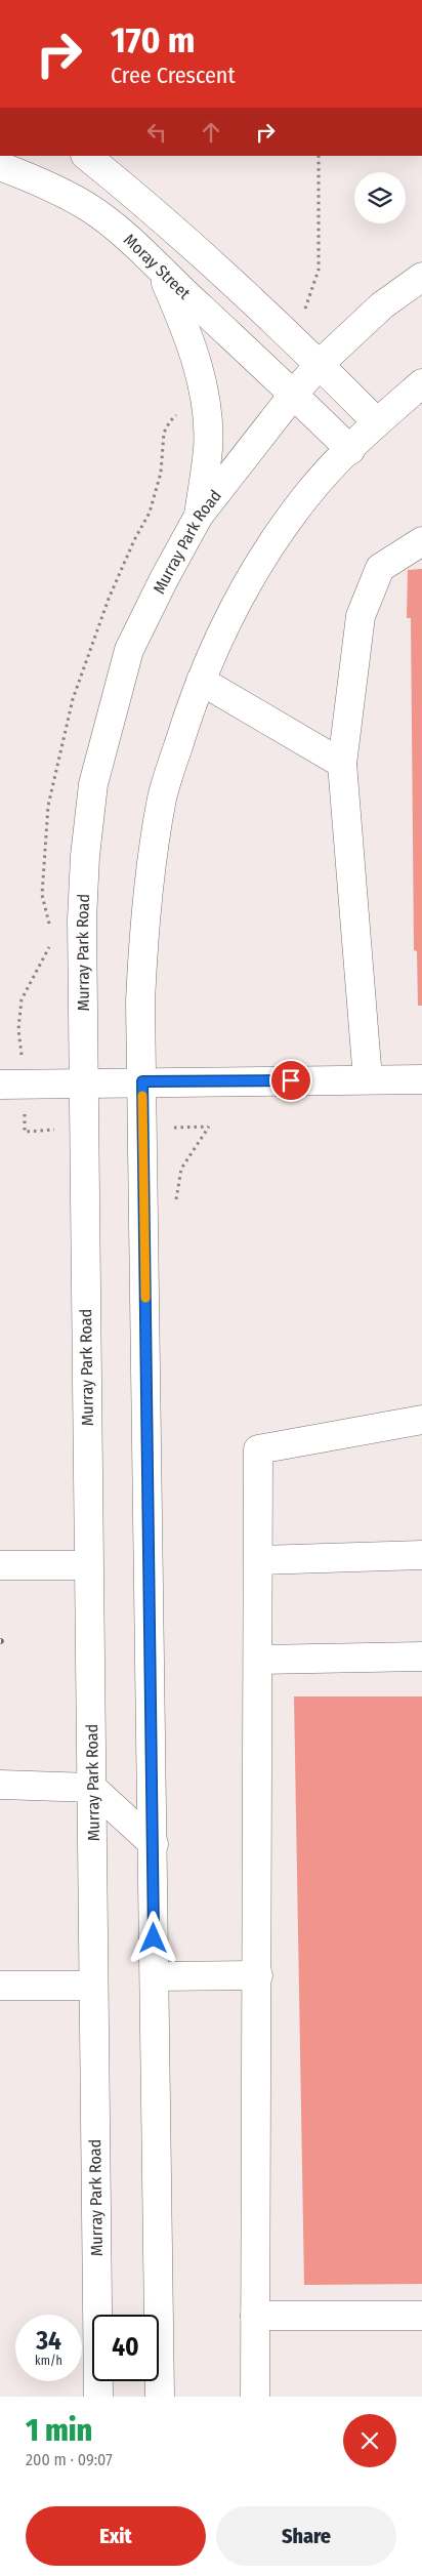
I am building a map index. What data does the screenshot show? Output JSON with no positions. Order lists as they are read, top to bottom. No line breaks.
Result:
{"streets":{"street":["Moray Street","Murray Park Road"]},"crossings":[["Moray Street","Murray Park Road"]],"page":{"turn":["170 m","Cree Crescent"],"speed":"34 km/h","limit":"40","heading":["1 min","200 m · 09:07"],"buttons":["Exit","Share"]}}
